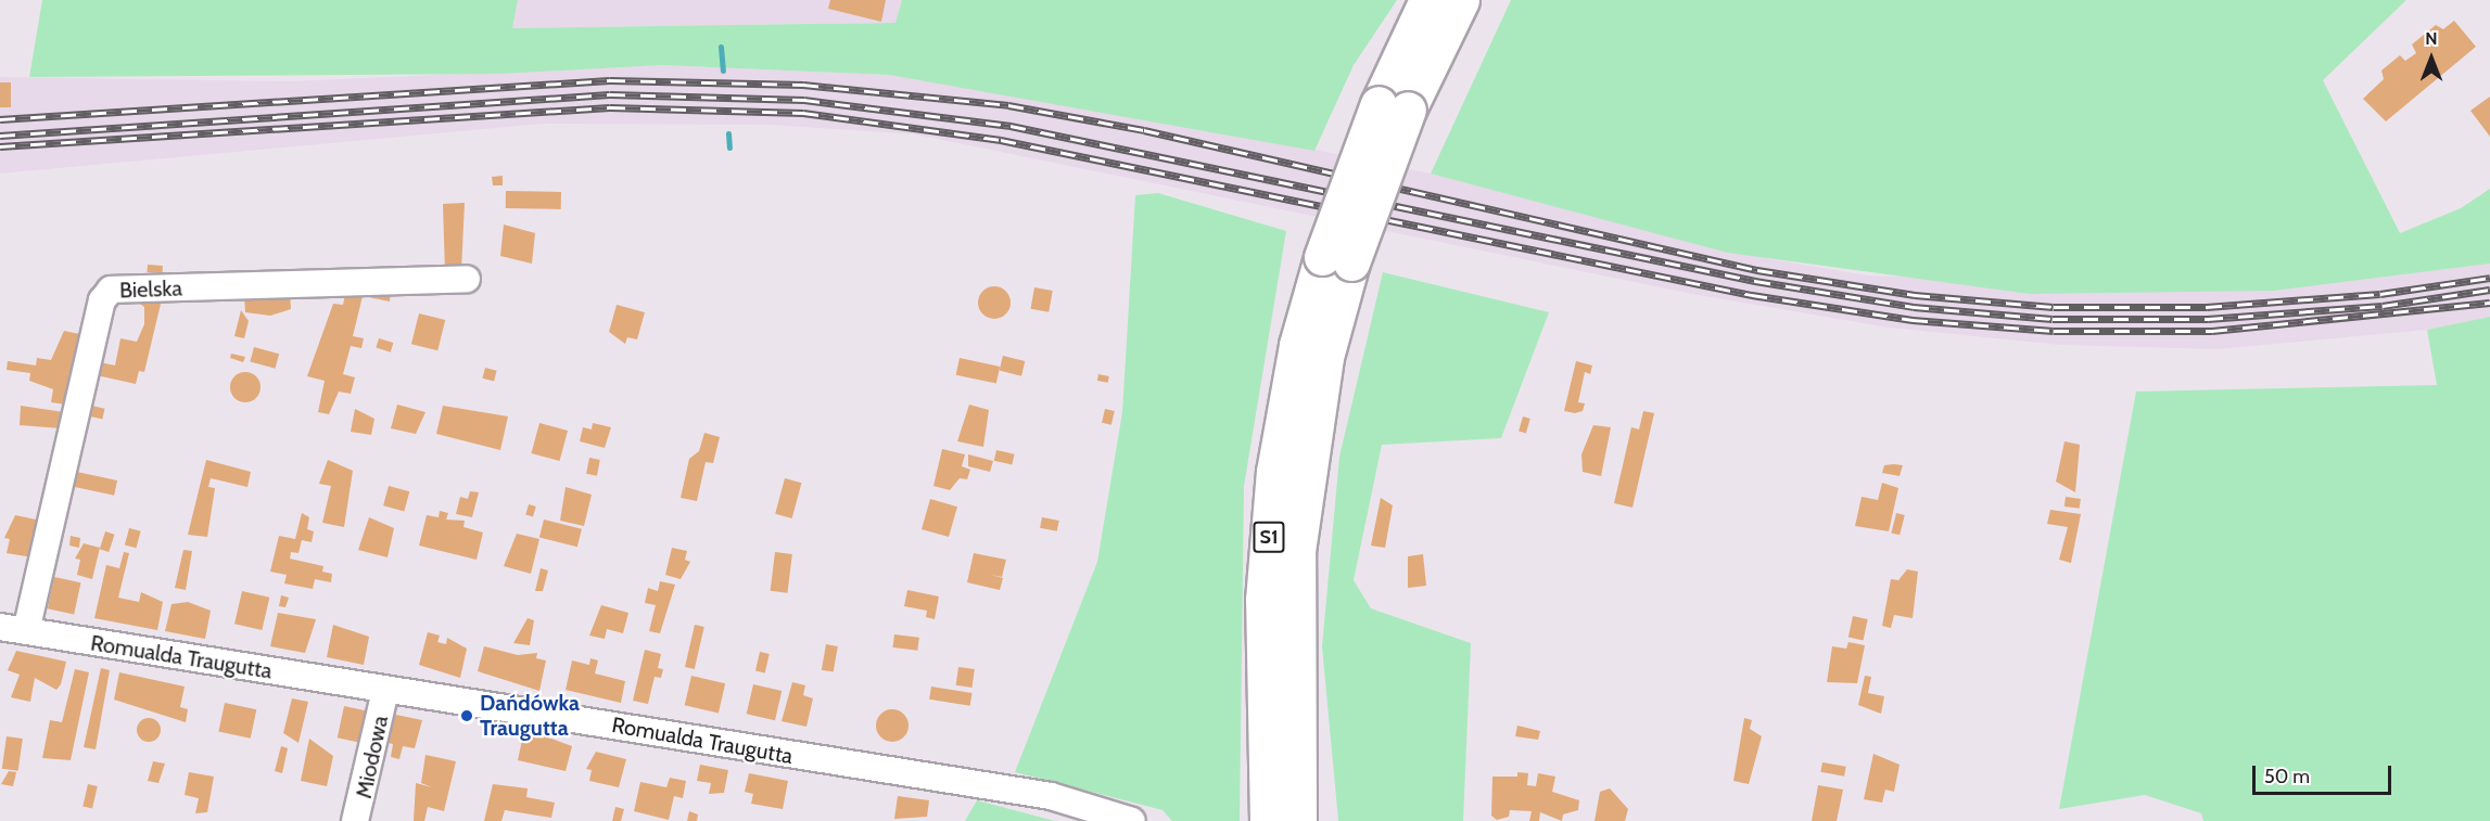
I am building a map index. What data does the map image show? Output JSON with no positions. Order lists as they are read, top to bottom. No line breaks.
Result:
{"streets":{"highway":["S1"],"street":["Bielska","Romualda Traugutta","Miodowa"]},"crossings":[["Bielska","Romualda Traugutta"],["Romualda Traugutta","Miodowa"]],"places":["Dańdówka Traugutta"],"scale_bar":"50 m","north":"top"}
